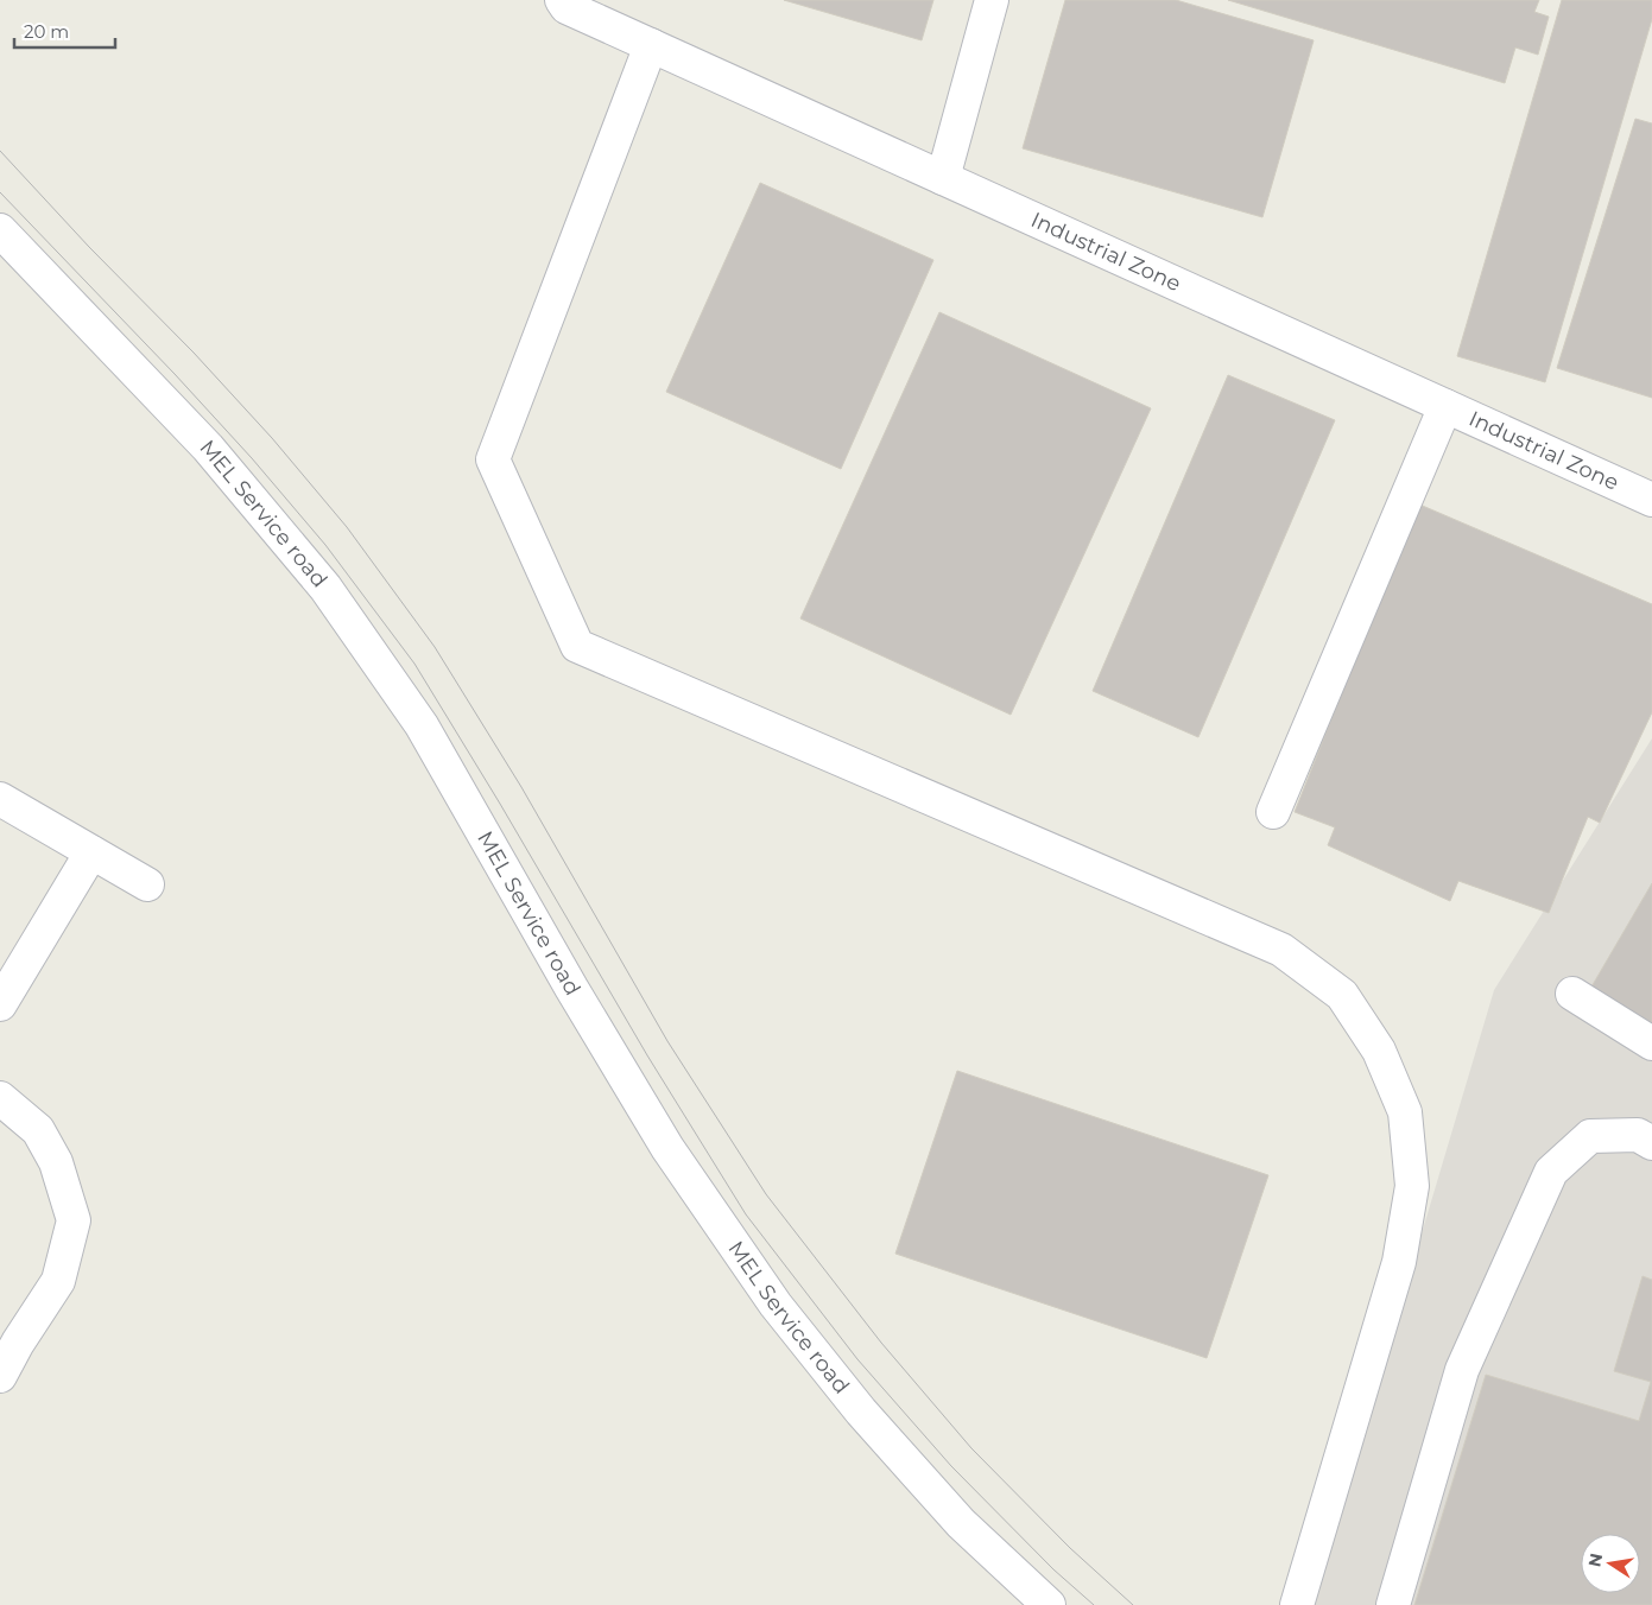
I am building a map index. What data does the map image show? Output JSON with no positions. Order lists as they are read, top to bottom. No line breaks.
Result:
{"streets":{"street":["Industrial Zone","MEL Service road"]},"scale_bar":"20 m","north":"left"}
